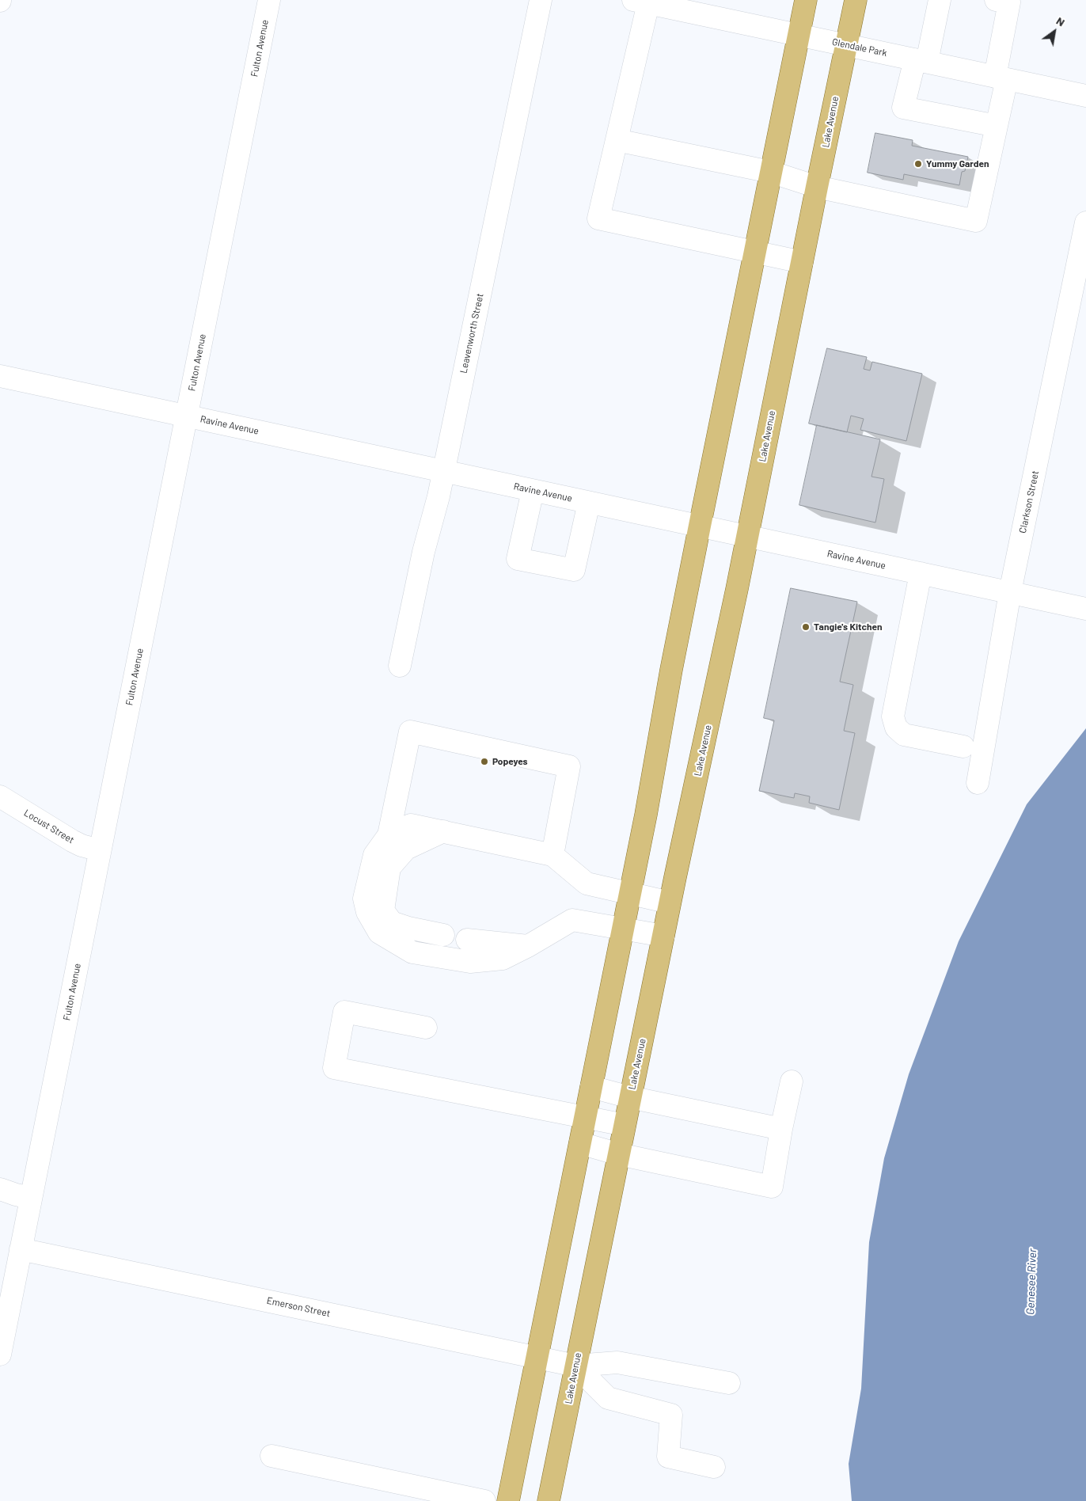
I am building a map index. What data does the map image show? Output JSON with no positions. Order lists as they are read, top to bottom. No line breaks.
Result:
{"streets":{"main road":["Lake Avenue"],"street":["Glendale Park","Fulton Avenue","Leavenworth Street","Ravine Avenue","Clarkson Street","Locust Street","Emerson Street"]},"crossings":[["Glendale Park","Lake Avenue"],["Fulton Avenue","Ravine Avenue"],["Fulton Avenue","Locust Street"],["Fulton Avenue","Emerson Street"],["Lake Avenue","Ravine Avenue"],["Lake Avenue","Emerson Street"],["Leavenworth Street","Ravine Avenue"],["Ravine Avenue","Clarkson Street"]],"water":["Genesee River"],"places":["Yummy Garden","Tangie's Kitchen","Popeyes"],"north":"top right"}
